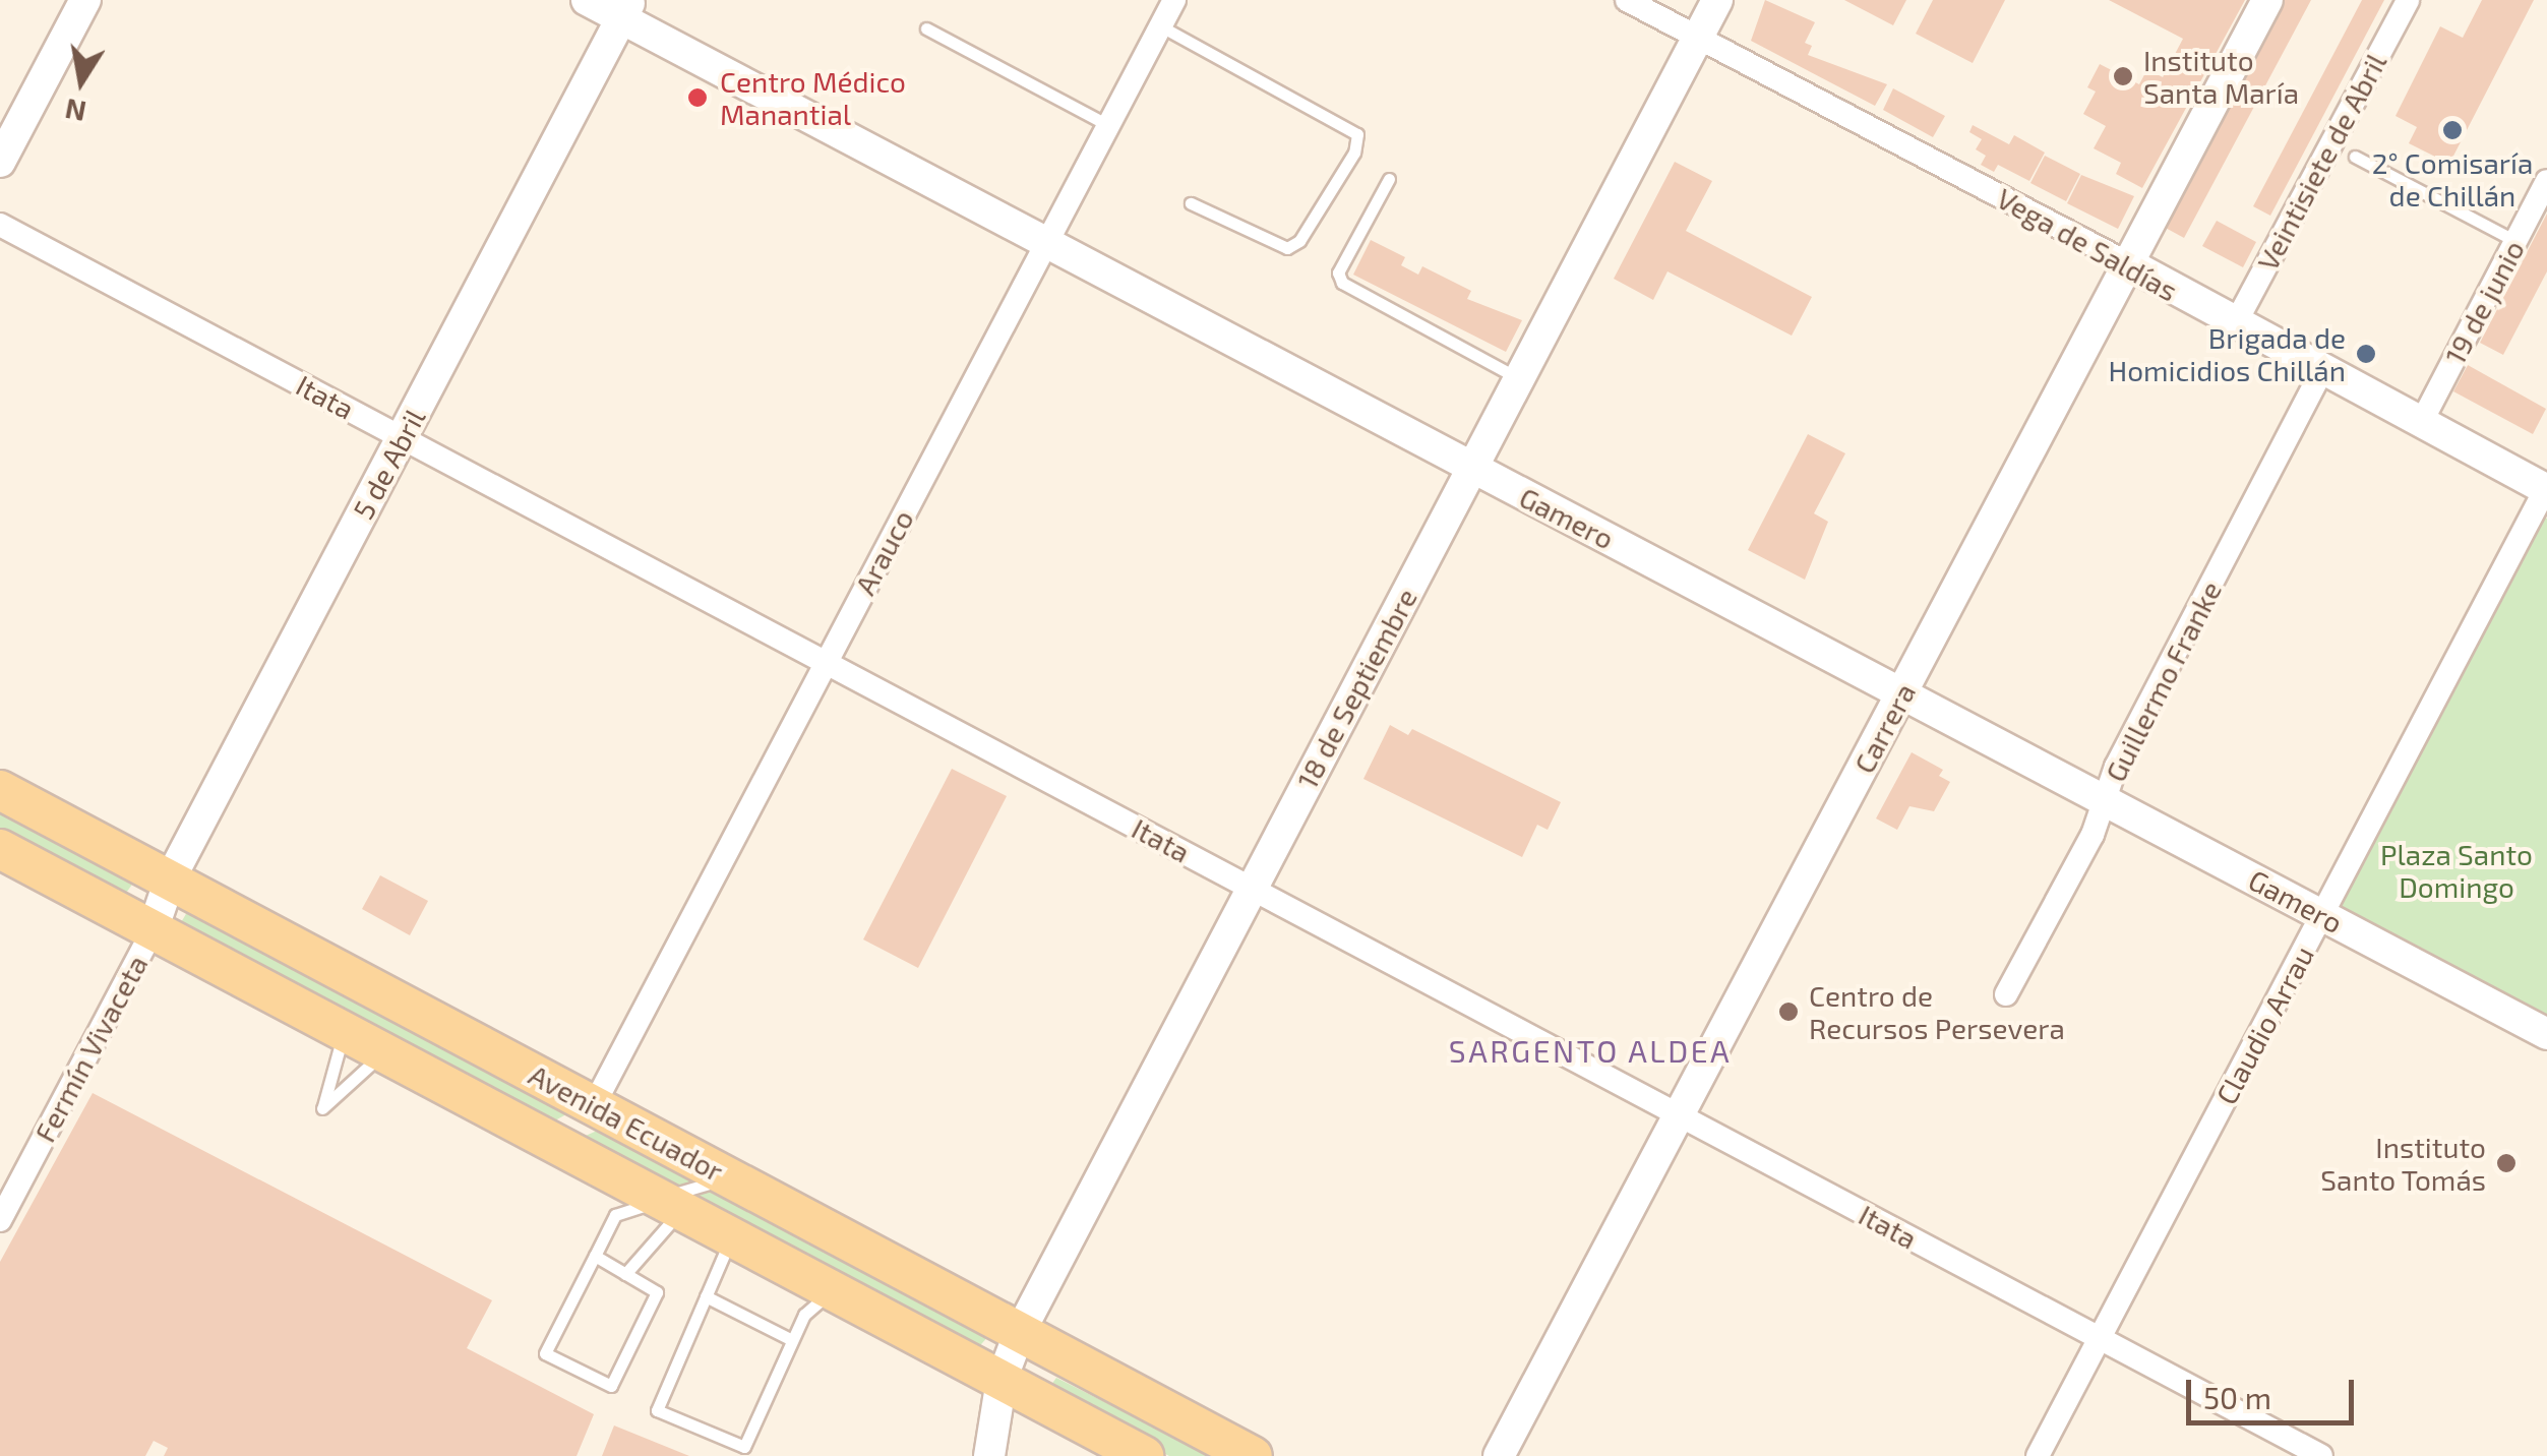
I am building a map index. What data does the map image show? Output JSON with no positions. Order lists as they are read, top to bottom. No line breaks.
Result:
{"streets":{"main road":["Avenida Ecuador"],"street":["Veintisiete de Abril","Vega de Saldías","19 de junio","Itata","5 de Abril","Gamero","Arauco","Guillermo Franke","18 de Septiembre","Carrera","Claudio Arrau","Fermín Vivaceta"]},"crossings":[["Veintisiete de Abril","Vega de Saldías"],["Vega de Saldías","19 de junio"],["Vega de Saldías","Guillermo Franke"],["Vega de Saldías","18 de Septiembre"],["Vega de Saldías","Carrera"],["Vega de Saldías","Claudio Arrau"],["Itata","5 de Abril"],["Itata","Arauco"],["Itata","18 de Septiembre"],["Itata","Carrera"],["Itata","Claudio Arrau"],["5 de Abril","Gamero"],["5 de Abril","Fermín Vivaceta"],["5 de Abril","Avenida Ecuador"],["Gamero","Arauco"],["Gamero","Guillermo Franke"],["Gamero","18 de Septiembre"],["Gamero","Carrera"],["Gamero","Claudio Arrau"],["Arauco","Avenida Ecuador"],["18 de Septiembre","Avenida Ecuador"],["Fermín Vivaceta","Avenida Ecuador"]],"districts":["SARGENTO ALDEA"],"parks":["Plaza Santo Domingo"],"places":["Instituto Santa María","Centro Médico Manantial","2° Comisaría de Chillán","Brigada de Homicidios Chillán","Centro de Recursos Persevera","Instituto Santo Tomás"],"scale_bar":"50 m","north":"bottom"}
